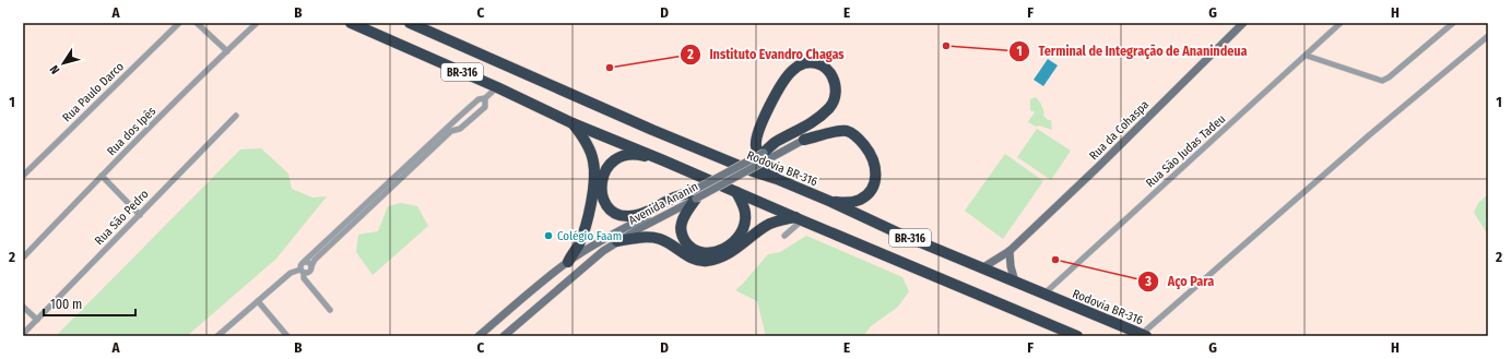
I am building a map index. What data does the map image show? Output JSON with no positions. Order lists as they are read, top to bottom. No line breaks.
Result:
{"streets":{"highway":["BR-316","Rodovia BR-316"],"main road":["Rua da Cohaspa","Avenida Ananin"],"street":["Rua Paulo Darco","Rua dos Ipês","Rua São Judas Tadeu","Rua São Pedro"]},"crossings":[["Rua da Cohaspa","Rodovia BR-316"],["Rua São Judas Tadeu","Rodovia BR-316"]],"places":["Terminal de Integração de Ananindeua","Instituto Evandro Chagas","Colégio Faam","Aço Para"],"scale_bar":"100 m","north":"bottom left","grid":{"columns":["A","B","C","D","E","F","G","H"],"rows":["1","2"]}}
